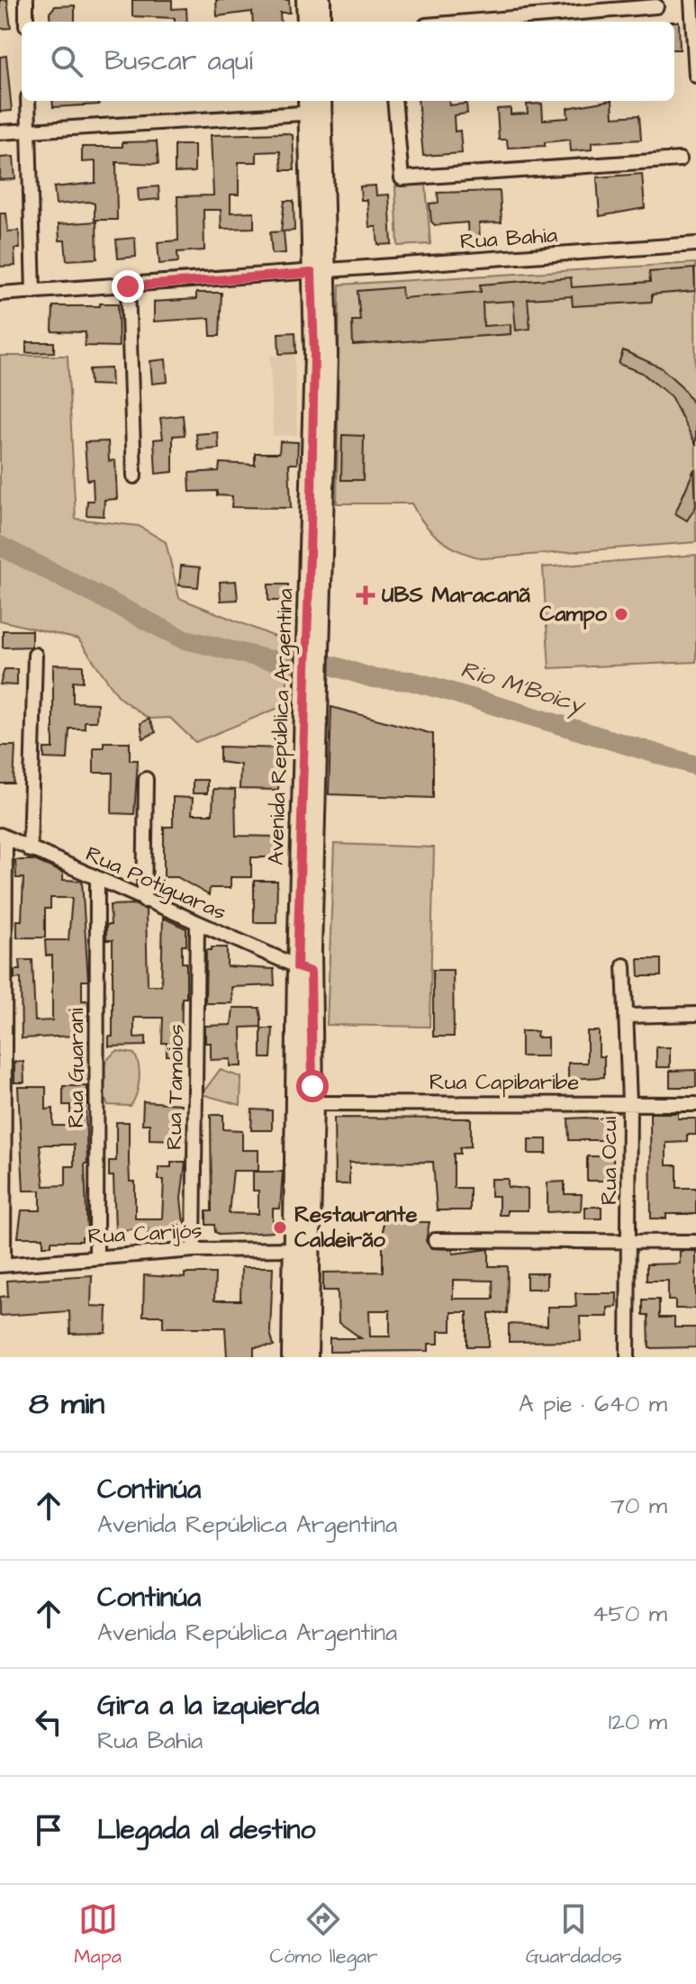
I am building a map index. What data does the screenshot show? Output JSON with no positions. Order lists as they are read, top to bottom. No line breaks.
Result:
{"streets":{"main road":["Avenida República Argentina"],"street":["Rua Bahia","Rua Potiguaras","Rua Guarani","Rua Capibaribe","Rua Tamoios","Rua Ocui","Rua Carijós"]},"crossings":[["Rua Bahia","Avenida República Argentina"],["Avenida República Argentina","Rua Potiguaras"],["Avenida República Argentina","Rua Capibaribe"],["Avenida República Argentina","Rua Carijós"],["Rua Potiguaras","Rua Guarani"],["Rua Potiguaras","Rua Tamoios"],["Rua Guarani","Rua Carijós"],["Rua Capibaribe","Rua Ocui"],["Rua Tamoios","Rua Carijós"]],"water":["Rio M'Boicy"],"places":{"health":["UBS Maracanã"],"other":["Campo","Restaurante Caldeirão"]},"page":{"search":"Buscar aquí","heading":["8 min","A pie · 640 m"],"list":[["Continúa","Avenida República Argentina","70 m"],["Continúa","Avenida República Argentina","450 m"],["Gira a la izquierda","Rua Bahia","120 m"],"Llegada al destino"],"nav":["Mapa","Cómo llegar","Guardados"]}}
